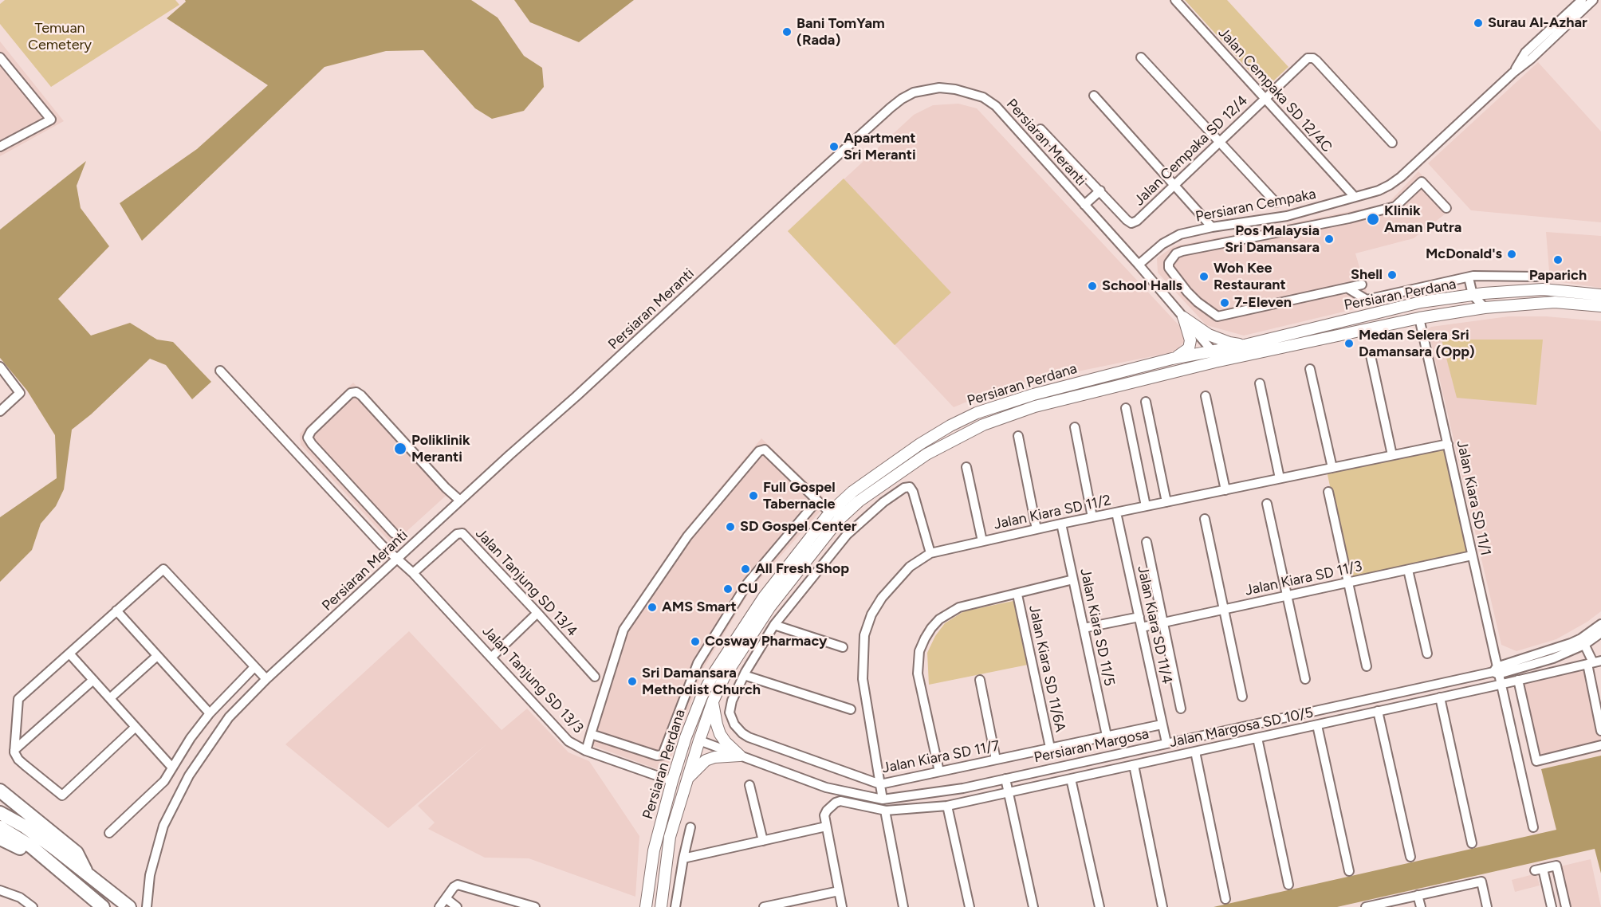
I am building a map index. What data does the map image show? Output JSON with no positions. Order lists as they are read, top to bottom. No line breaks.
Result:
{"streets":{"main road":["Persiaran Perdana"],"street":["Jalan Cempaka SD 12/4C","Persiaran Meranti","Jalan Cempaka SD 12/4","Persiaran Cempaka","Jalan Kiara SD 11/1","Jalan Kiara SD 11/2","Jalan Kiara SD 11/3","Jalan Tanjung SD 13/4","Jalan Kiara SD 11/4","Jalan Kiara SD 11/5","Jalan Kiara SD 11/6A","Jalan Tanjung SD 13/3","Jalan Margosa SD 10/5","Persiaran Margosa","Jalan Kiara SD 11/7"]},"crossings":[["Jalan Cempaka SD 12/4C","Jalan Cempaka SD 12/4"],["Jalan Cempaka SD 12/4C","Persiaran Cempaka"],["Persiaran Meranti","Persiaran Cempaka"],["Persiaran Meranti","Persiaran Perdana"],["Persiaran Meranti","Jalan Tanjung SD 13/3"],["Persiaran Perdana","Jalan Kiara SD 11/1"],["Persiaran Perdana","Jalan Tanjung SD 13/3"],["Persiaran Perdana","Persiaran Margosa"],["Jalan Kiara SD 11/1","Jalan Kiara SD 11/2"],["Jalan Kiara SD 11/1","Jalan Kiara SD 11/3"],["Jalan Kiara SD 11/1","Jalan Margosa SD 10/5"],["Jalan Kiara SD 11/1","Persiaran Margosa"],["Jalan Kiara SD 11/2","Jalan Kiara SD 11/4"],["Jalan Kiara SD 11/2","Jalan Kiara SD 11/5"],["Jalan Kiara SD 11/2","Persiaran Margosa"],["Jalan Kiara SD 11/2","Jalan Kiara SD 11/7"],["Jalan Kiara SD 11/3","Jalan Kiara SD 11/4"],["Jalan Tanjung SD 13/4","Jalan Tanjung SD 13/3"],["Jalan Kiara SD 11/4","Persiaran Margosa"],["Jalan Kiara SD 11/4","Jalan Kiara SD 11/7"],["Jalan Kiara SD 11/5","Jalan Kiara SD 11/7"],["Jalan Kiara SD 11/6A","Jalan Kiara SD 11/7"]],"parks":["Temuan Cemetery"],"places":["Surau Al-Azhar","Bani TomYam (Rada)","Apartment Sri Meranti","Klinik Aman Putra","Pos Malaysia Sri Damansara","McDonald's","Paparich","Shell","Woh Kee Restaurant","School Halls","7-Eleven","Medan Selera Sri Damansara (Opp)","Poliklinik Meranti","Full Gospel Tabernacle","SD Gospel Center","All Fresh Shop","CU","AMS Smart","Cosway Pharmacy","Sri Damansara Methodist Church"]}
